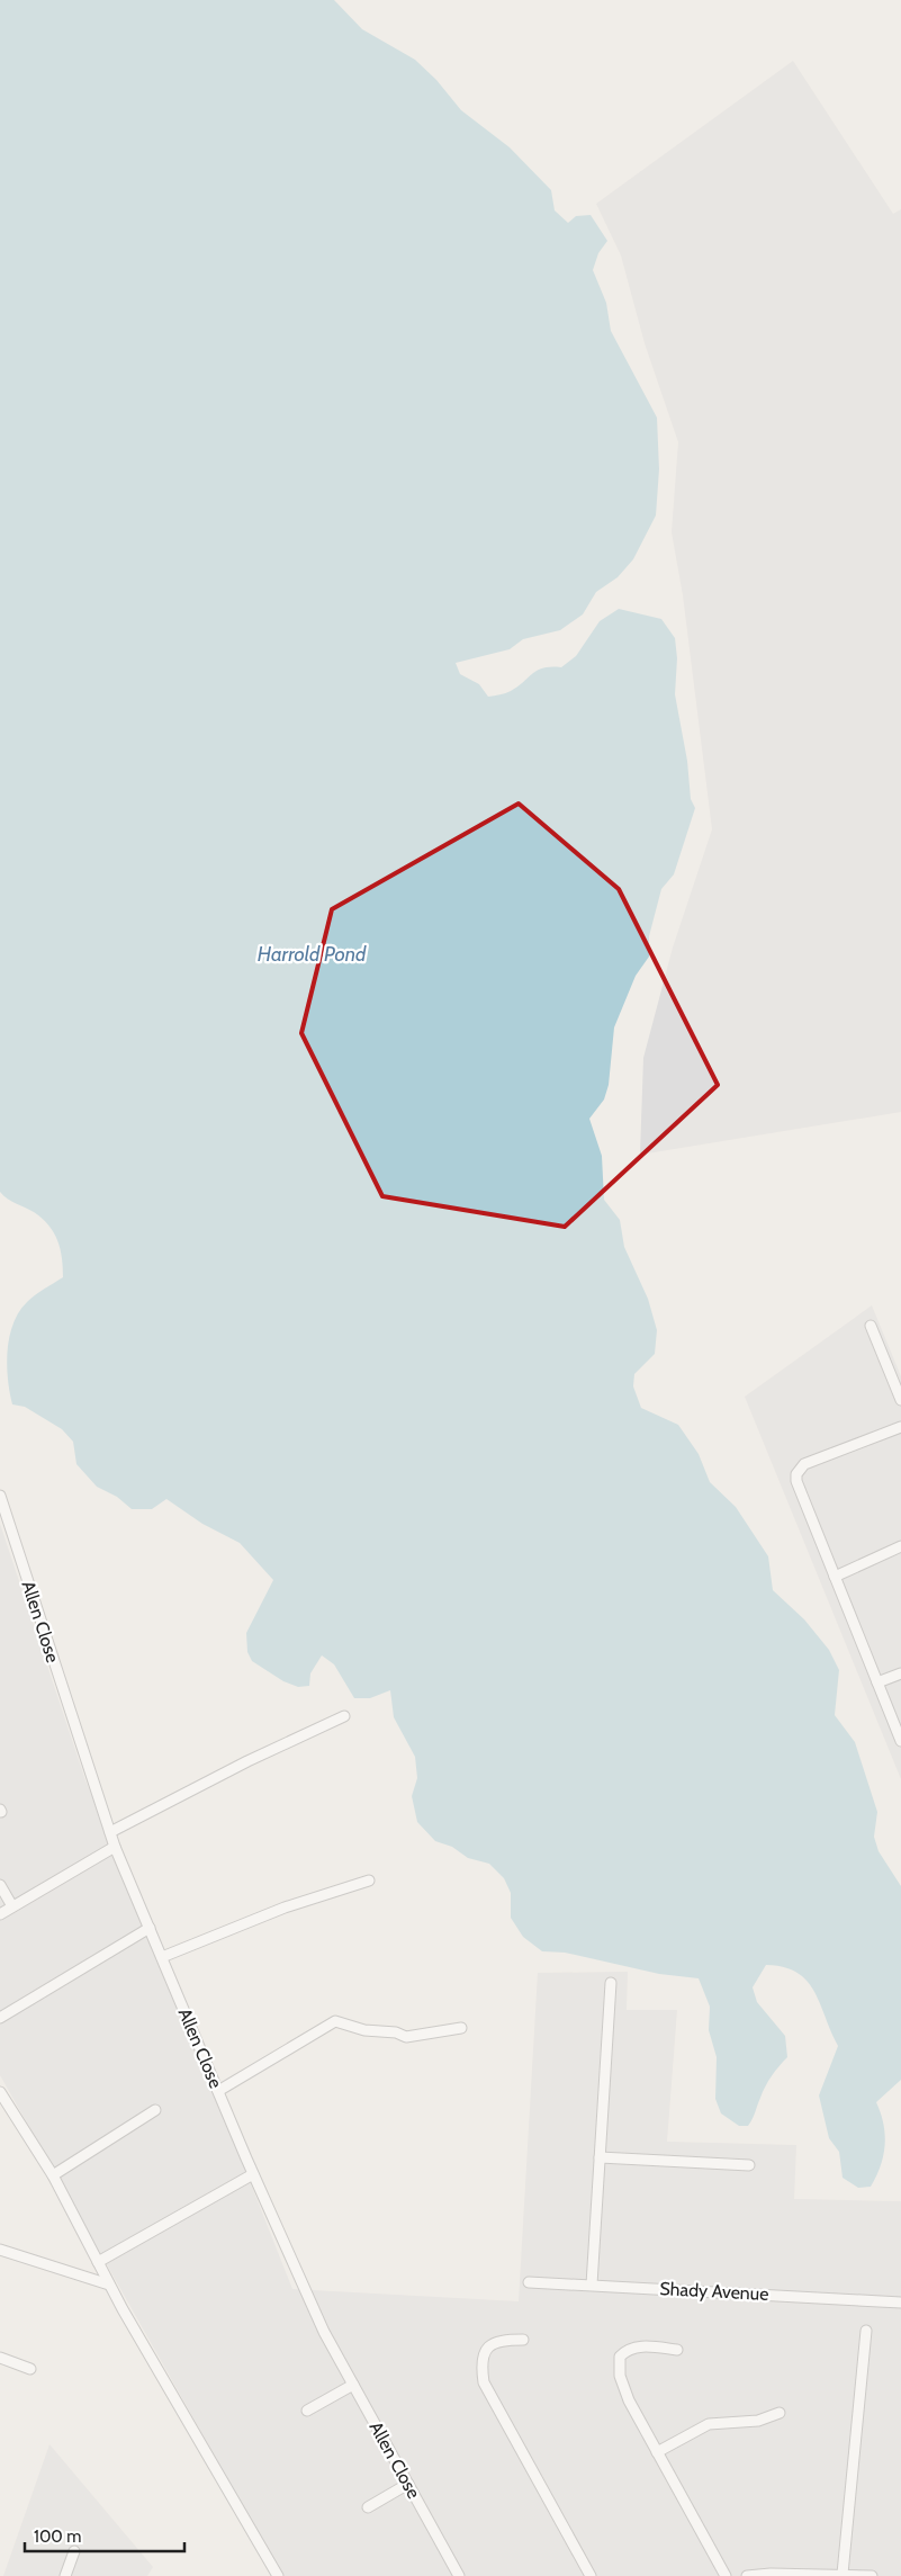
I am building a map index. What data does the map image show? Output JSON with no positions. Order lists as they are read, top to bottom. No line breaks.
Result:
{"streets":{"street":["Allen Close","Shady Avenue"]},"water":["Harrold Pond"],"scale_bar":"100 m"}
